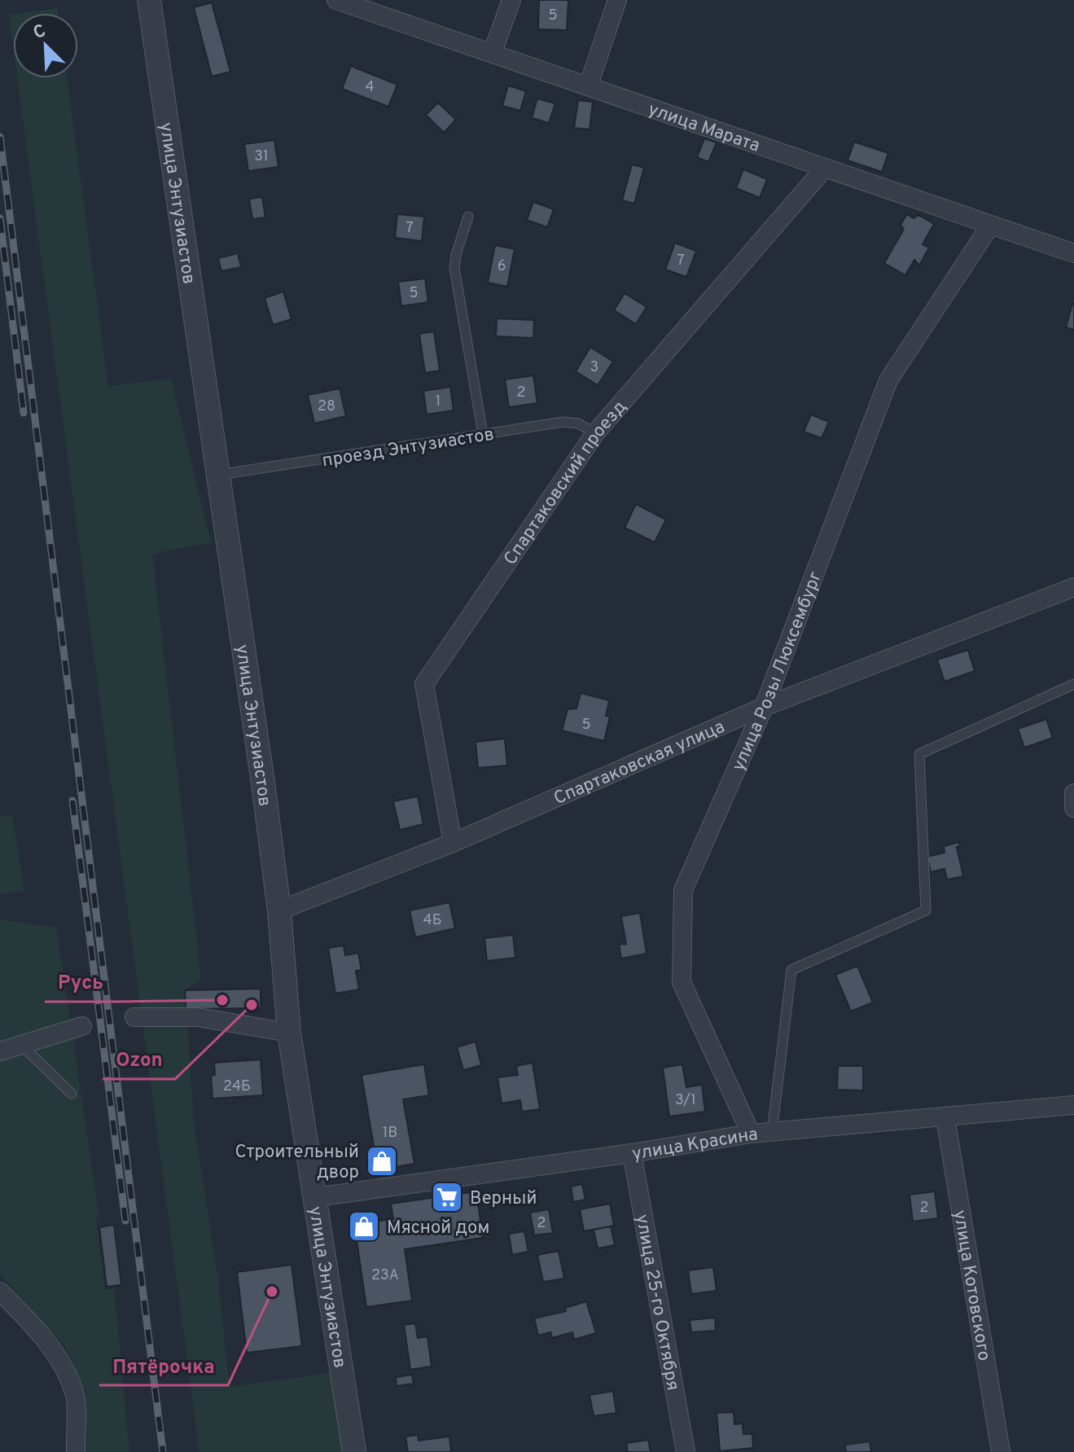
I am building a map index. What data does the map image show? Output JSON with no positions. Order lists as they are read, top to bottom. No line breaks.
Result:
{"streets":{"street":["улица Марата","улица Энтузиастов","Спартаковский проезд","улица Розы Люксембург","Спартаковская улица","улица Красина","улица Котовского","улица 25-го Октября"],"lane":["проезд Энтузиастов"]},"crossings":[["улица Марата","Спартаковский проезд"],["улица Марата","улица Розы Люксембург"],["улица Энтузиастов","проезд Энтузиастов"],["улица Энтузиастов","Спартаковская улица"],["улица Энтузиастов","улица Красина"],["проезд Энтузиастов","Спартаковский проезд"],["Спартаковский проезд","Спартаковская улица"],["улица Розы Люксембург","Спартаковская улица"],["улица Розы Люксембург","улица Красина"],["улица Красина","улица Котовского"],["улица Красина","улица 25-го Октября"]],"places":{"other":["Русь","Ozon","Пятёрочка"],"shop":["Строительный двор","Мясной дом"],"supermarket":["Верный"]},"house_numbers":["5","4","31","7","7","6","5","3","2","1","28","5","4Б","24Б","3/1","1В","2","2","23А"],"north":"top left"}
